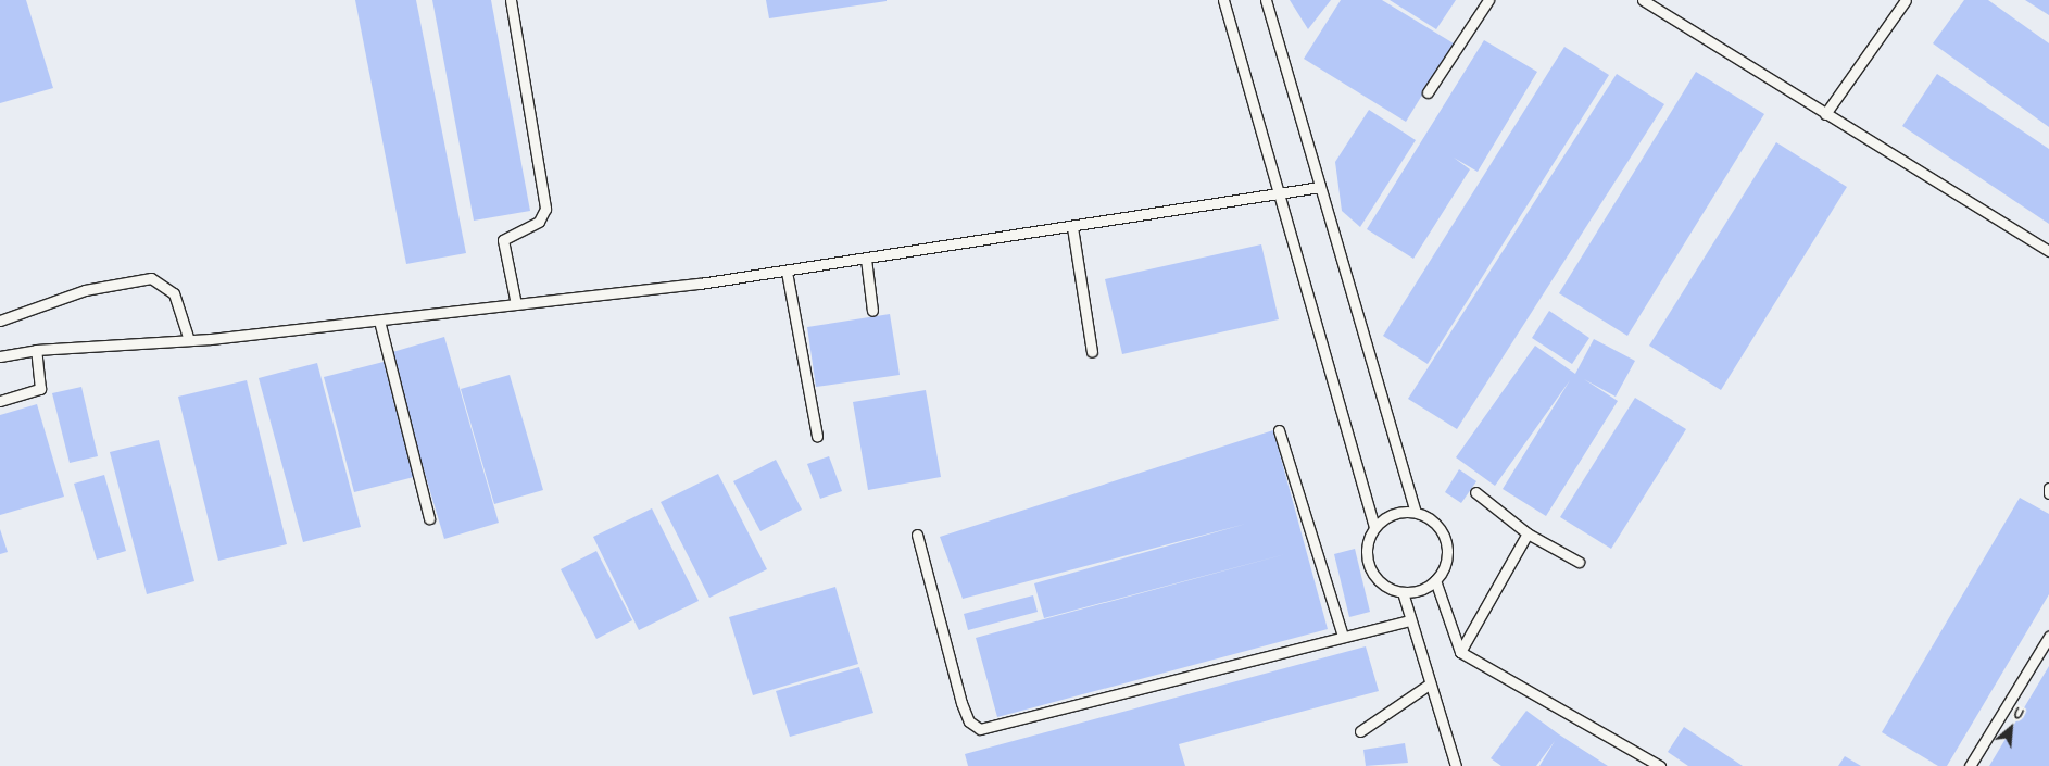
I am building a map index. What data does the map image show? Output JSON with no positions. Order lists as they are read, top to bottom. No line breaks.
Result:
{"north":"top right"}
